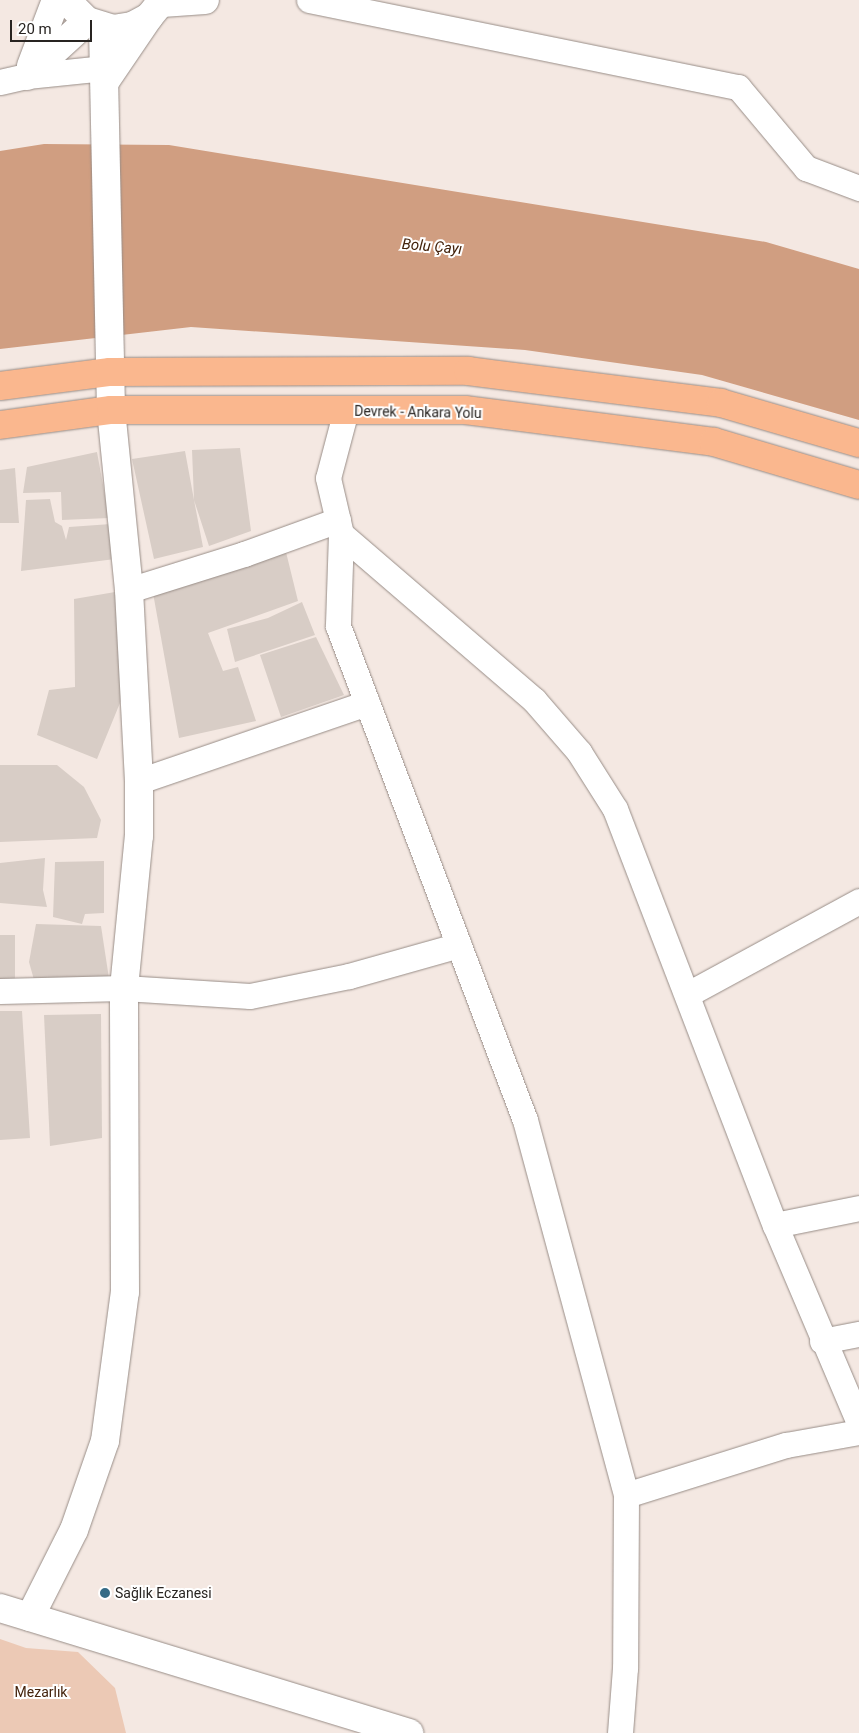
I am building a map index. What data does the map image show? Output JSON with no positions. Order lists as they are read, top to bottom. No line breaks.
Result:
{"streets":{"highway":["Devrek - Ankara Yolu"]},"water":["Bolu Çayı"],"parks":["Mezarlık"],"places":["Sağlık Eczanesi"],"scale_bar":"20 m"}
